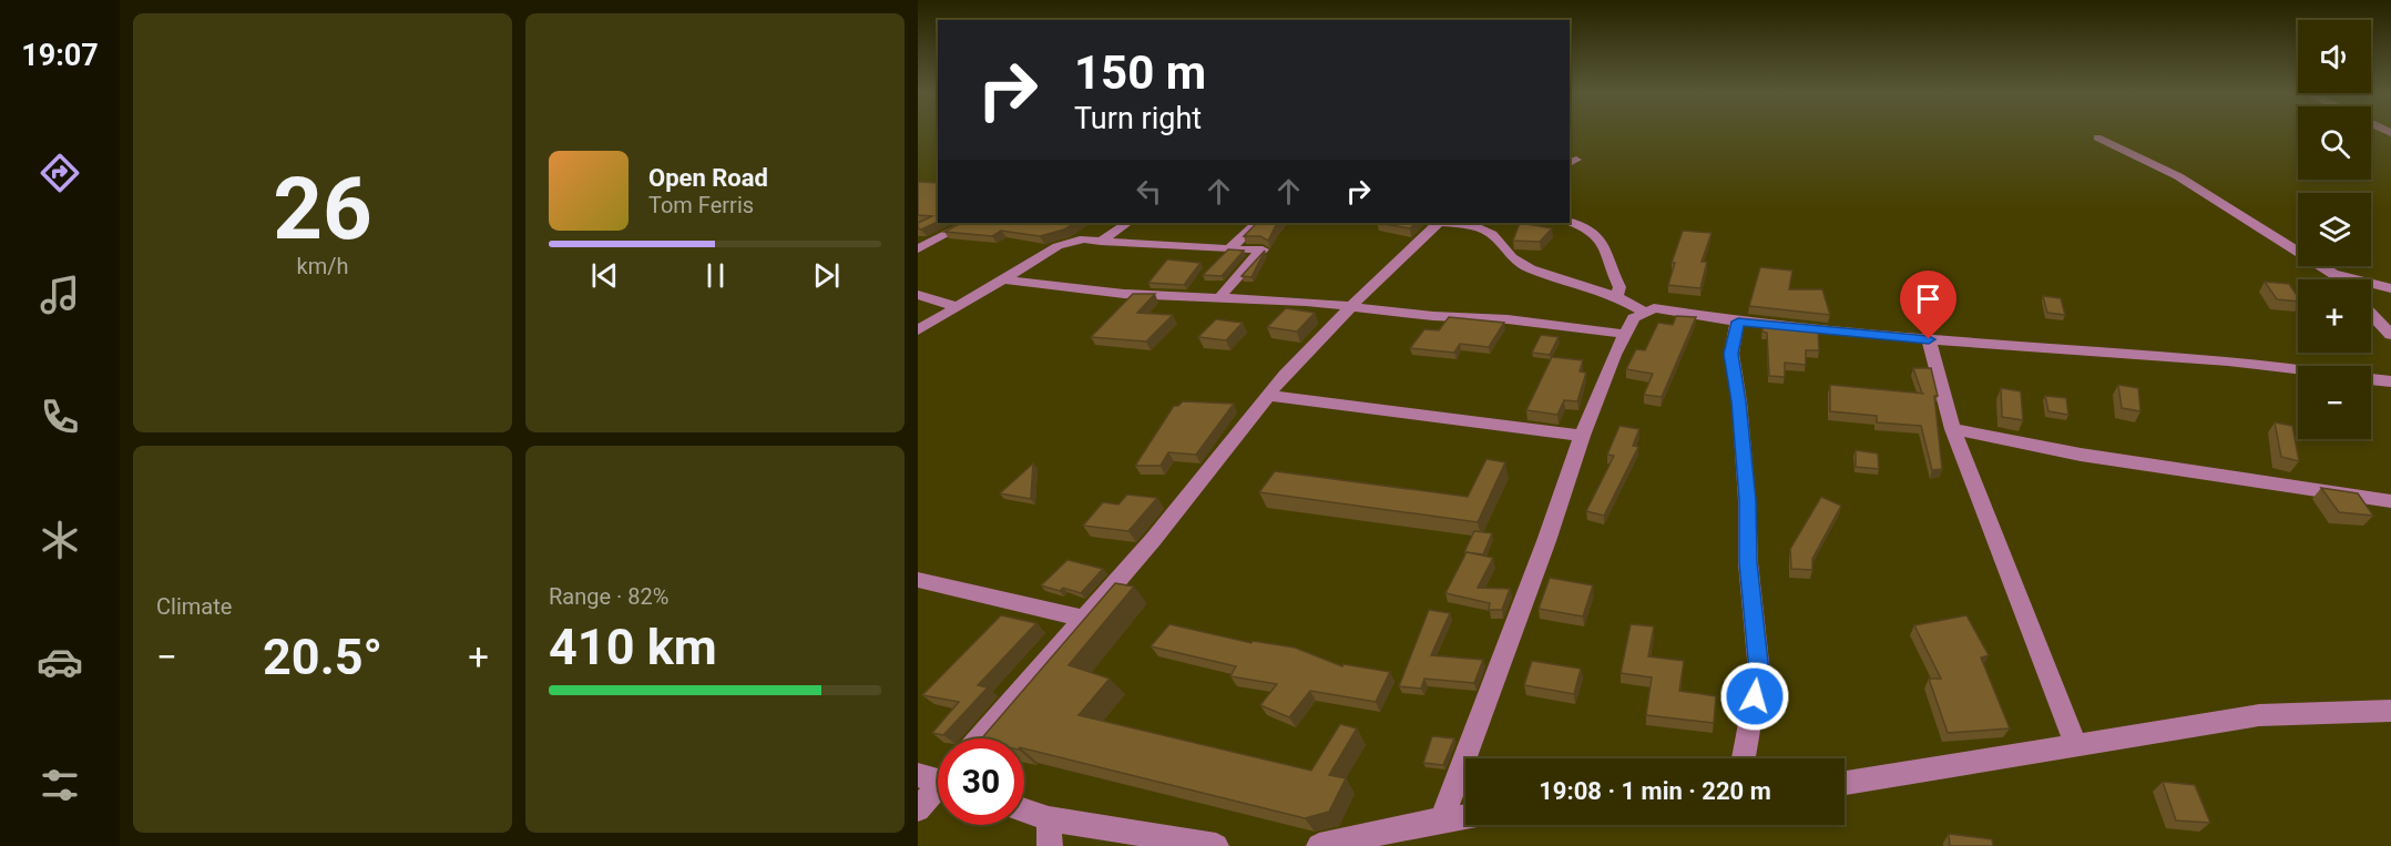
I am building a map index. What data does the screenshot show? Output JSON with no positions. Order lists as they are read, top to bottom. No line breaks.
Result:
{"page":{"tabs":"19:07","tile":[["26","km/h"],"Climate",["Range · 82%","410 km"]],"map_buttons":["+","−"],"turn":["150 m","Turn right"],"song":["Open Road","Tom Ferris"],"heat":["−","20.5°","+"],"limit":"30","trip":"19:08 · 1 min · 220 m"}}
